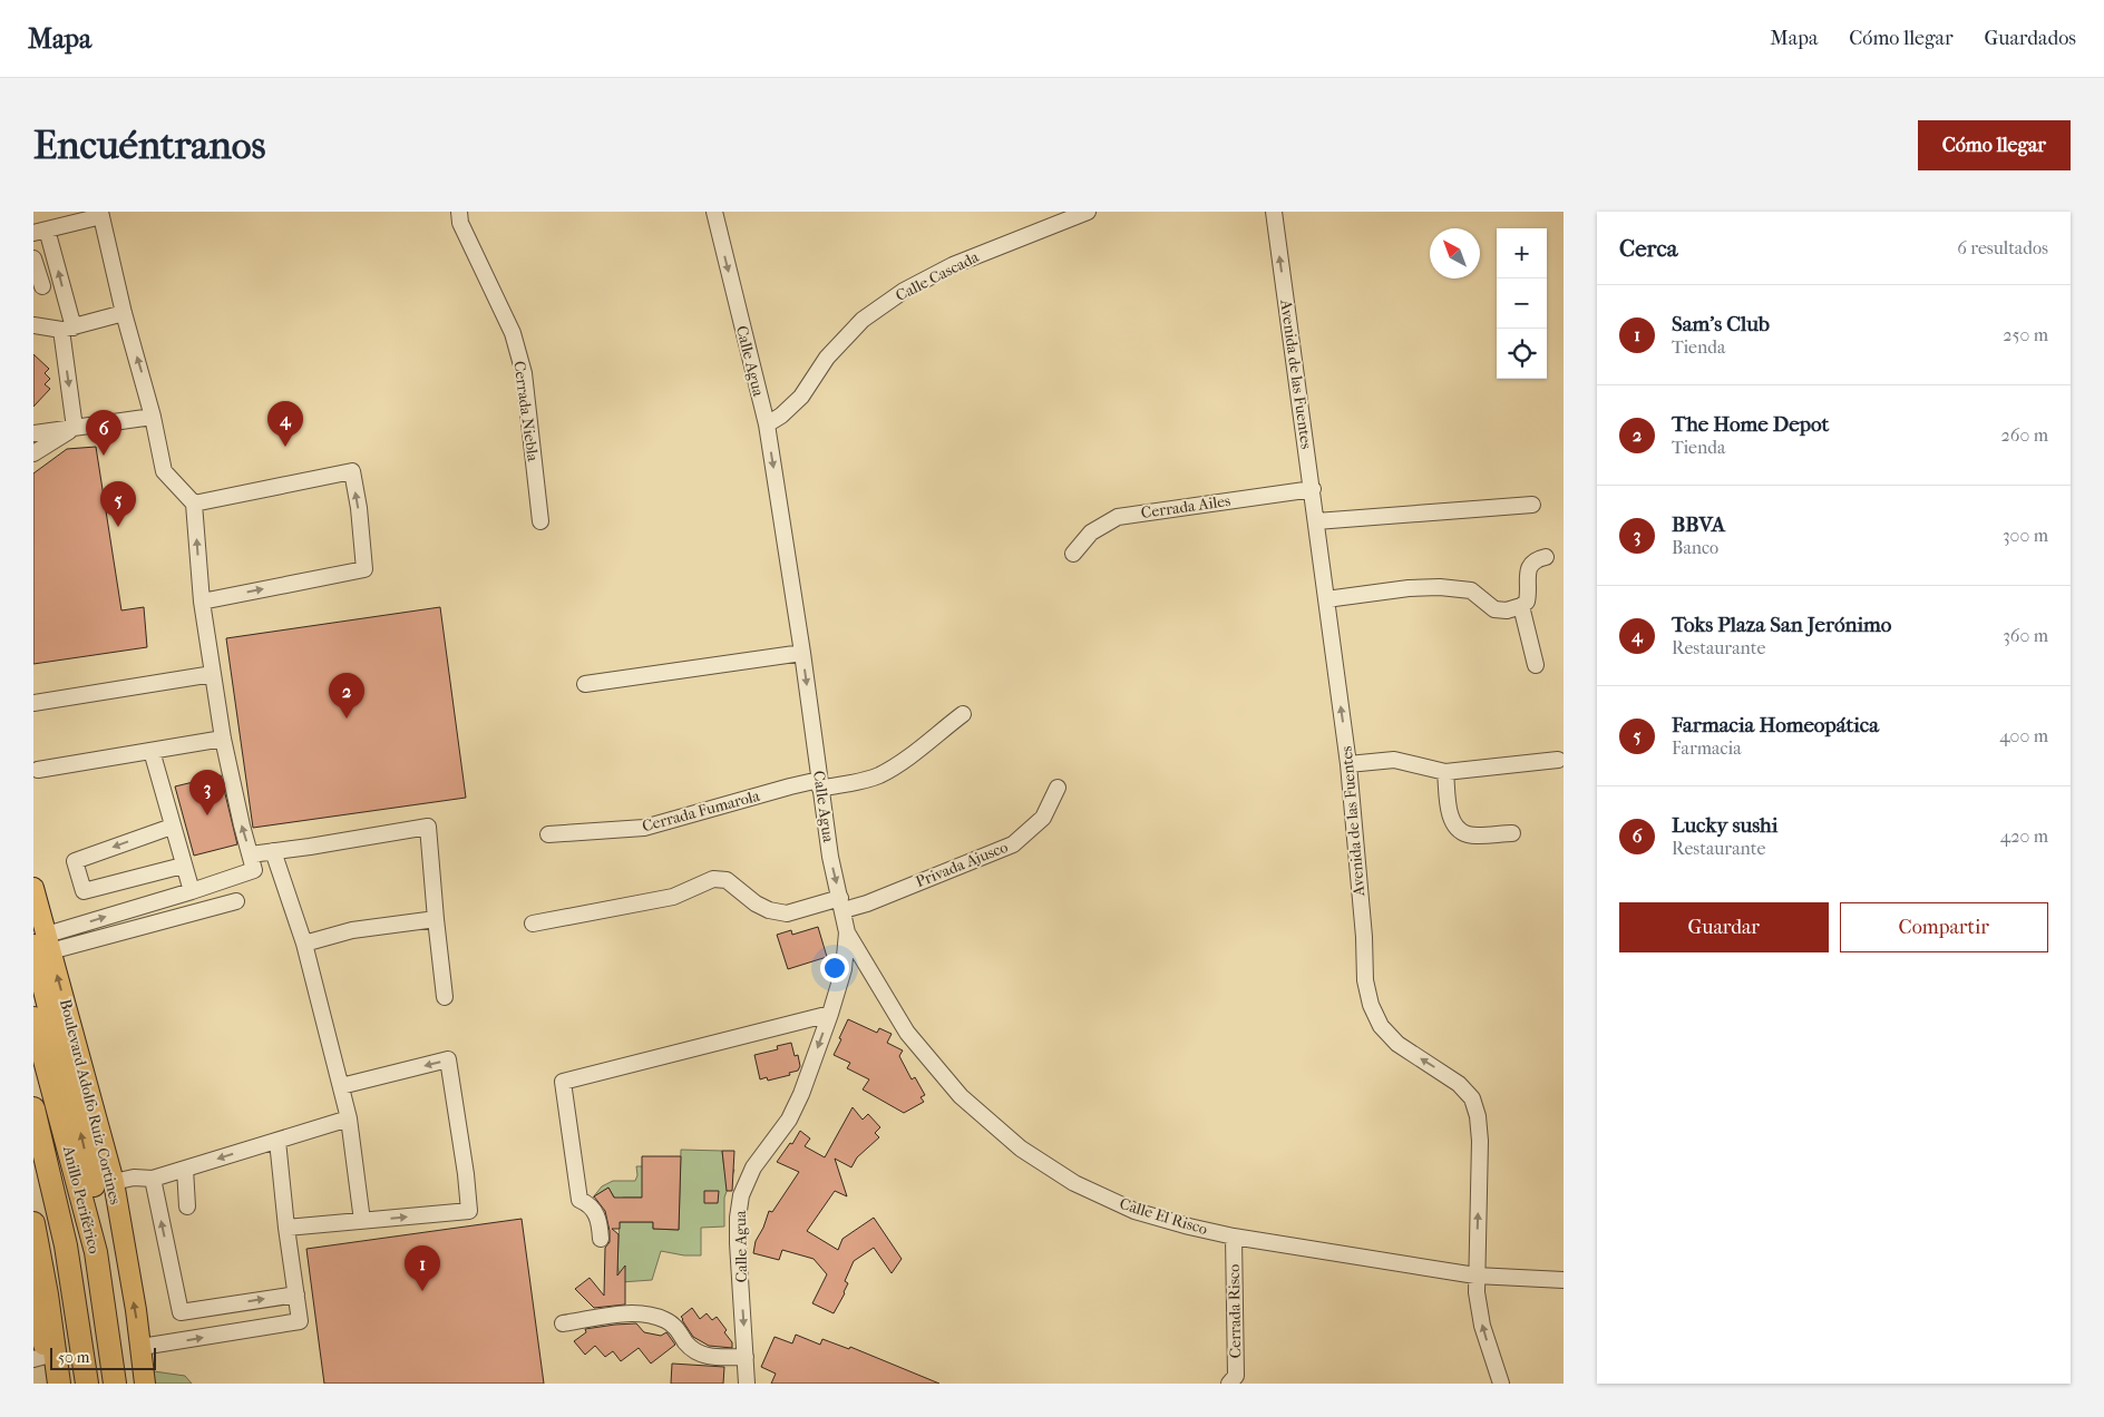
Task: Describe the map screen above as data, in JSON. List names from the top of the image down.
{
  "streets": {
    "highway": ["Anillo Periférico"],
    "main road": ["Boulevard Adolfo Ruiz Cortines"],
    "street": [
      "Calle Cascada",
      "Calle Agua",
      "Avenida de las Fuentes",
      "Cerrada Niebla",
      "Cerrada Ailes",
      "Cerrada Fumarola",
      "Privada Ajusco",
      "Calle El Risco",
      "Cerrada Risco"
    ]
  },
  "crossings": [
    ["Calle Cascada", "Calle Agua"],
    ["Calle Agua", "Cerrada Fumarola"],
    ["Calle Agua", "Privada Ajusco"],
    ["Calle Agua", "Calle El Risco"],
    ["Avenida de las Fuentes", "Cerrada Ailes"],
    ["Avenida de las Fuentes", "Calle El Risco"],
    ["Calle El Risco", "Cerrada Risco"]
  ],
  "one_way": ["Calle Agua", "Avenida de las Fuentes", "Boulevard Adolfo Ruiz Cortines"],
  "scale_bar": "50 m",
  "north": "top left",
  "page": {
    "header": "Mapa",
    "nav": ["Mapa", "Cómo llegar", "Guardados"],
    "buttons": [
      "Cómo llegar",
      ["Guardar", "Compartir"]
    ],
    "title": "Encuéntranos",
    "heading": ["Cerca", "6 resultados"],
    "map_buttons": ["+", "−"],
    "list": [
      {
        "mark": "1",
        "name": "Sam's Club",
        "note": "Tienda",
        "value": "250 m"
      },
      {
        "mark": "2",
        "name": "The Home Depot",
        "note": "Tienda",
        "value": "260 m"
      },
      {
        "mark": "3",
        "name": "BBVA",
        "note": "Banco",
        "value": "300 m"
      },
      {
        "mark": "4",
        "name": "Toks Plaza San Jerónimo",
        "note": "Restaurante",
        "value": "360 m"
      },
      {
        "mark": "5",
        "name": "Farmacia Homeopática",
        "note": "Farmacia",
        "value": "400 m"
      },
      {
        "mark": "6",
        "name": "Lucky sushi",
        "note": "Restaurante",
        "value": "420 m"
      }
    ],
    "pins": [
      "4",
      "6",
      "5",
      "2",
      "3",
      "1"
    ],
    "scale": "50 m"
  }
}
